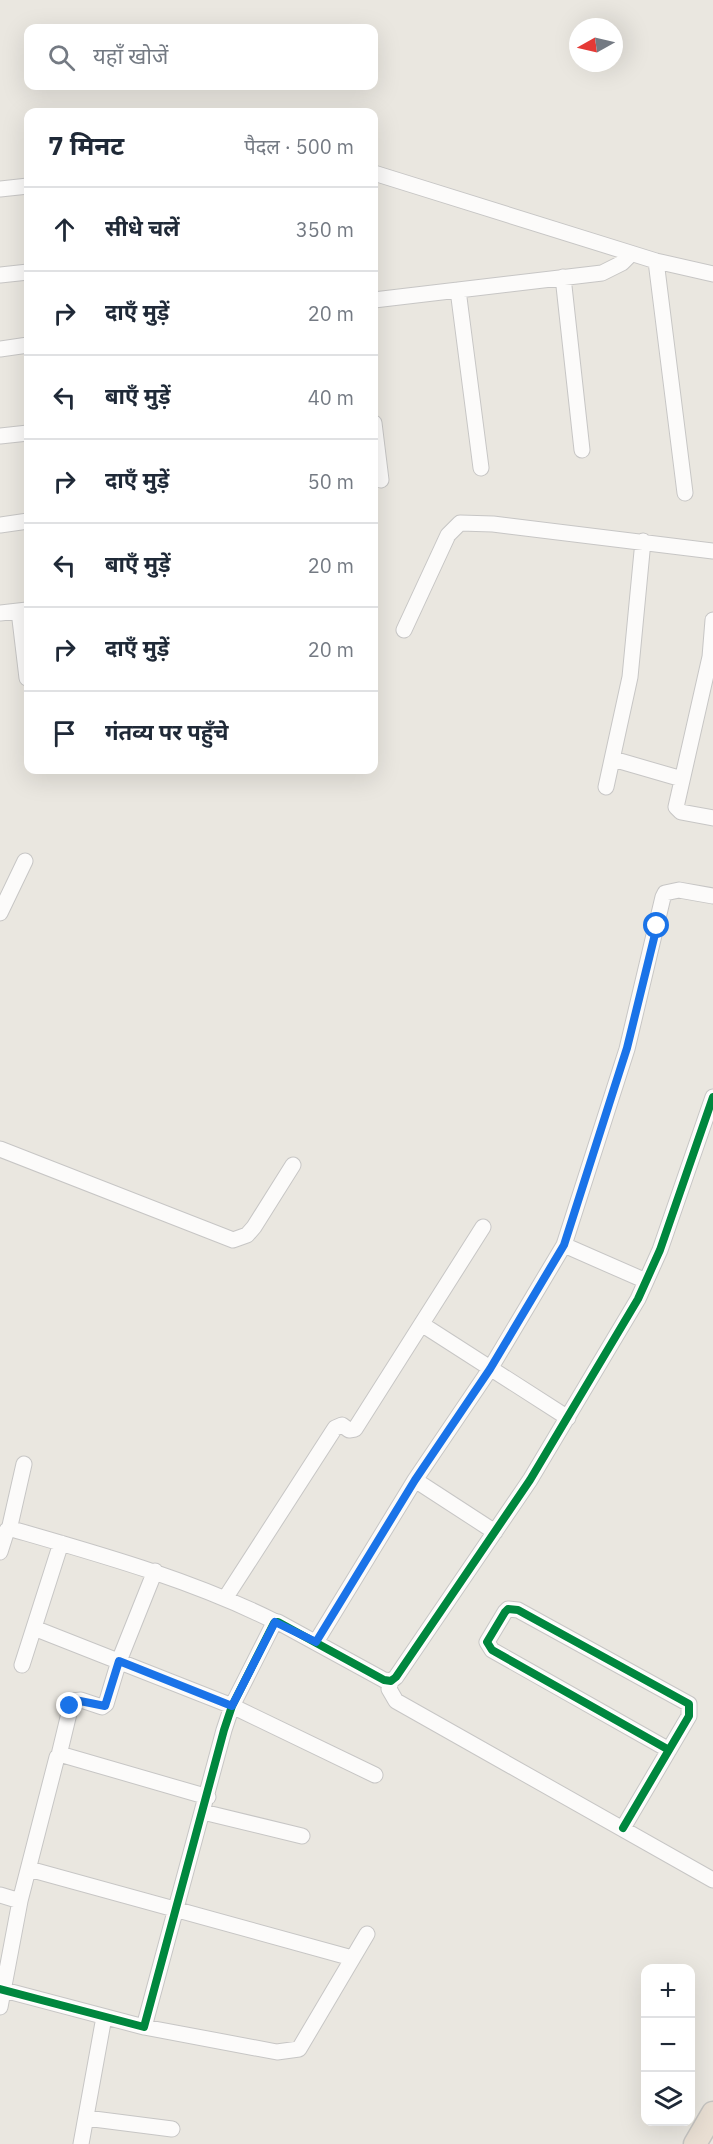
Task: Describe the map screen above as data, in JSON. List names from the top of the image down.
{
  "north": "left",
  "page": {
    "search": "यहाँ खोजें",
    "heading": ["7 मिनट", "पैदल · 500 m"],
    "list": [
      ["सीधे चलें", "350 m"],
      ["दाएँ मुड़ें", "20 m"],
      ["बाएँ मुड़ें", "40 m"],
      ["दाएँ मुड़ें", "50 m"],
      ["बाएँ मुड़ें", "20 m"],
      ["दाएँ मुड़ें", "20 m"],
      "गंतव्य पर पहुँचे"
    ],
    "map_buttons": ["+", "−"]
  }
}
